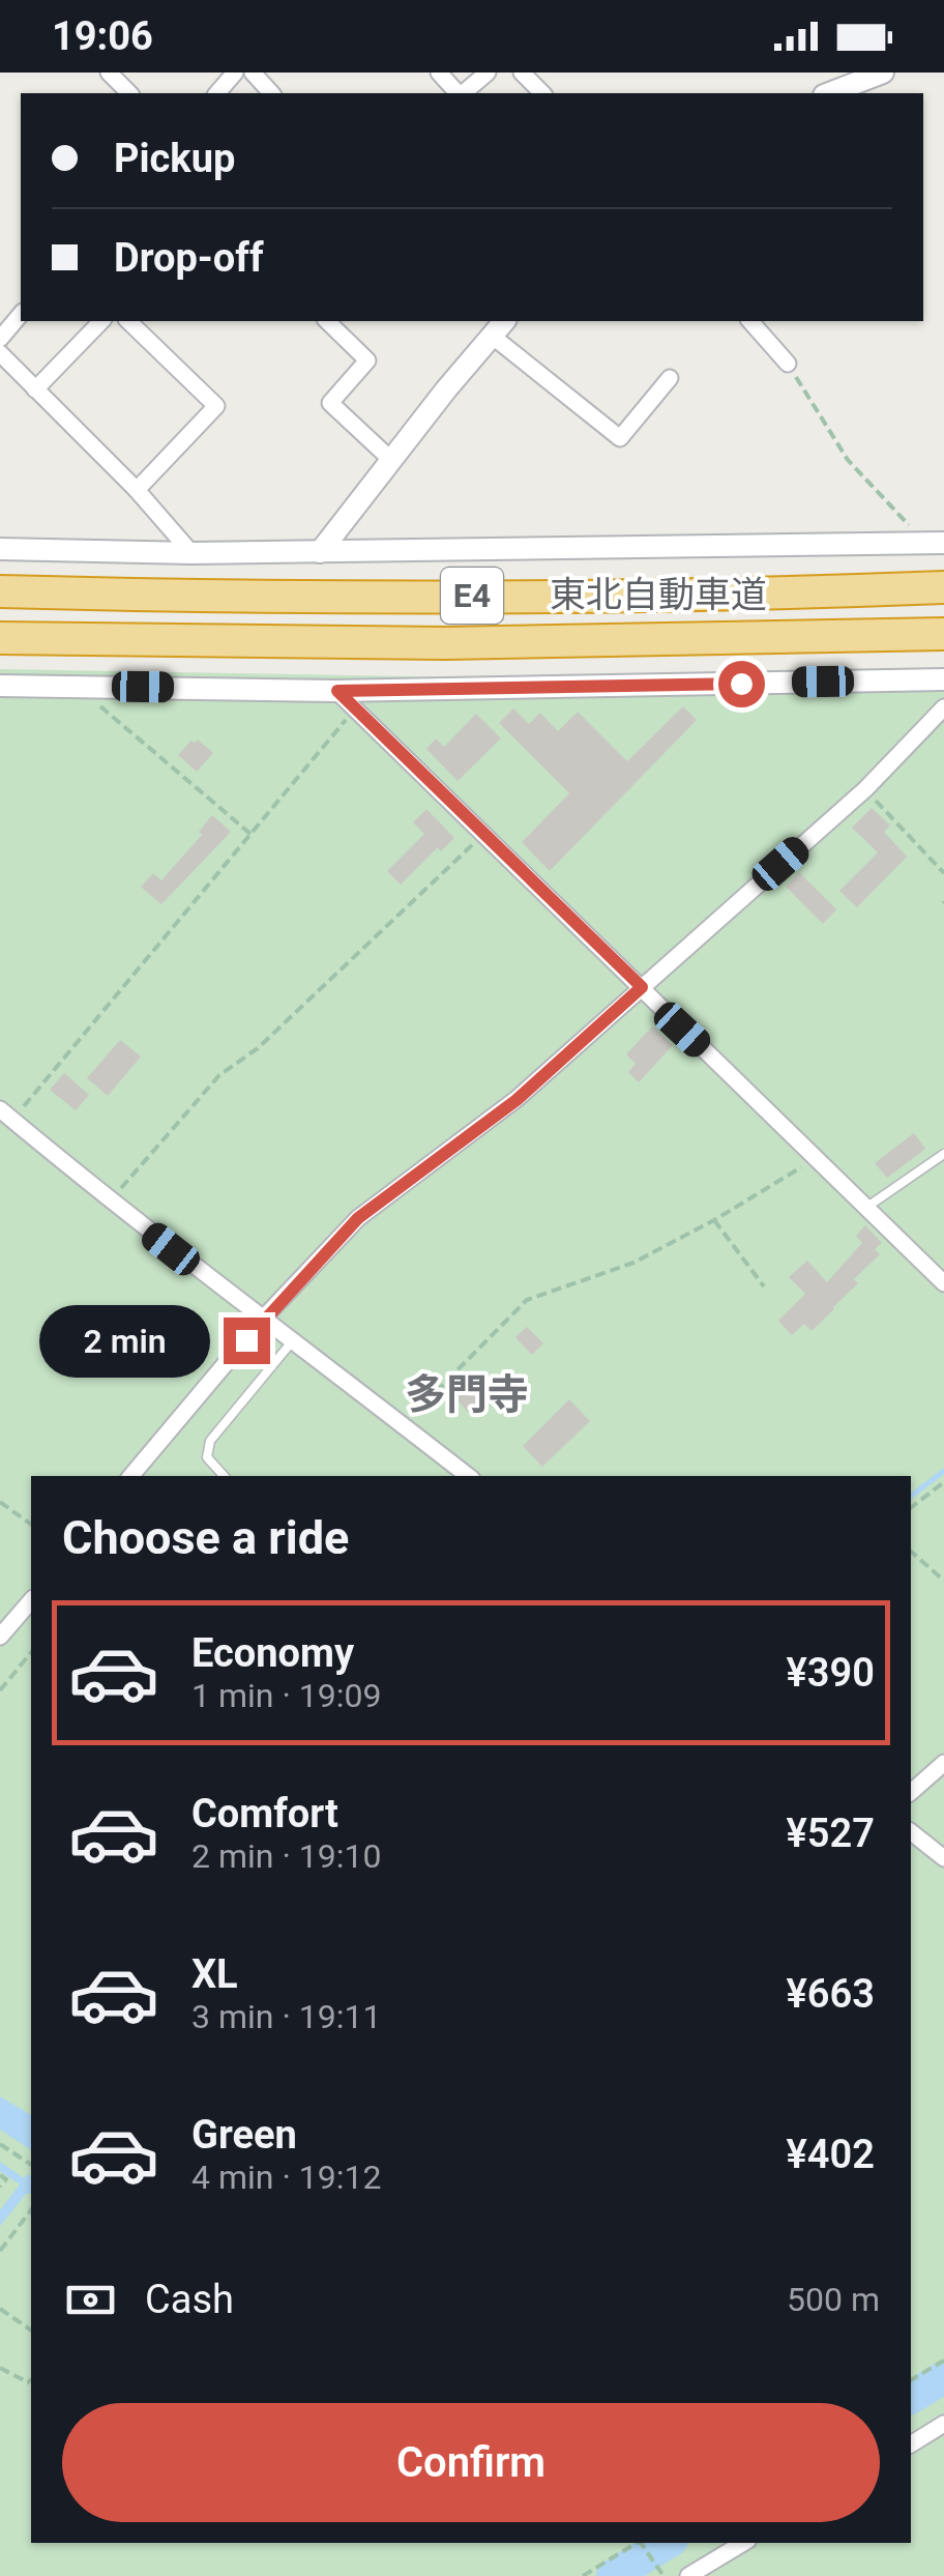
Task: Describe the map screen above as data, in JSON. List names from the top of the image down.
{
  "streets": {
    "highway": ["東北自動車道", "E4"]
  },
  "districts": ["多門寺"],
  "page": {
    "status": "19:06",
    "banner": ["Pickup", "Drop-off"],
    "bubble": "2 min",
    "heading": "Choose a ride",
    "list": [
      {
        "name": "Economy",
        "note": "1 min · 19:09",
        "value": "¥390"
      },
      {
        "name": "Comfort",
        "note": "2 min · 19:10",
        "value": "¥527"
      },
      {
        "name": "XL",
        "note": "3 min · 19:11",
        "value": "¥663"
      },
      {
        "name": "Green",
        "note": "4 min · 19:12",
        "value": "¥402"
      }
    ],
    "pay": ["Cash", "500 m"],
    "buttons": "Confirm"
  }
}
